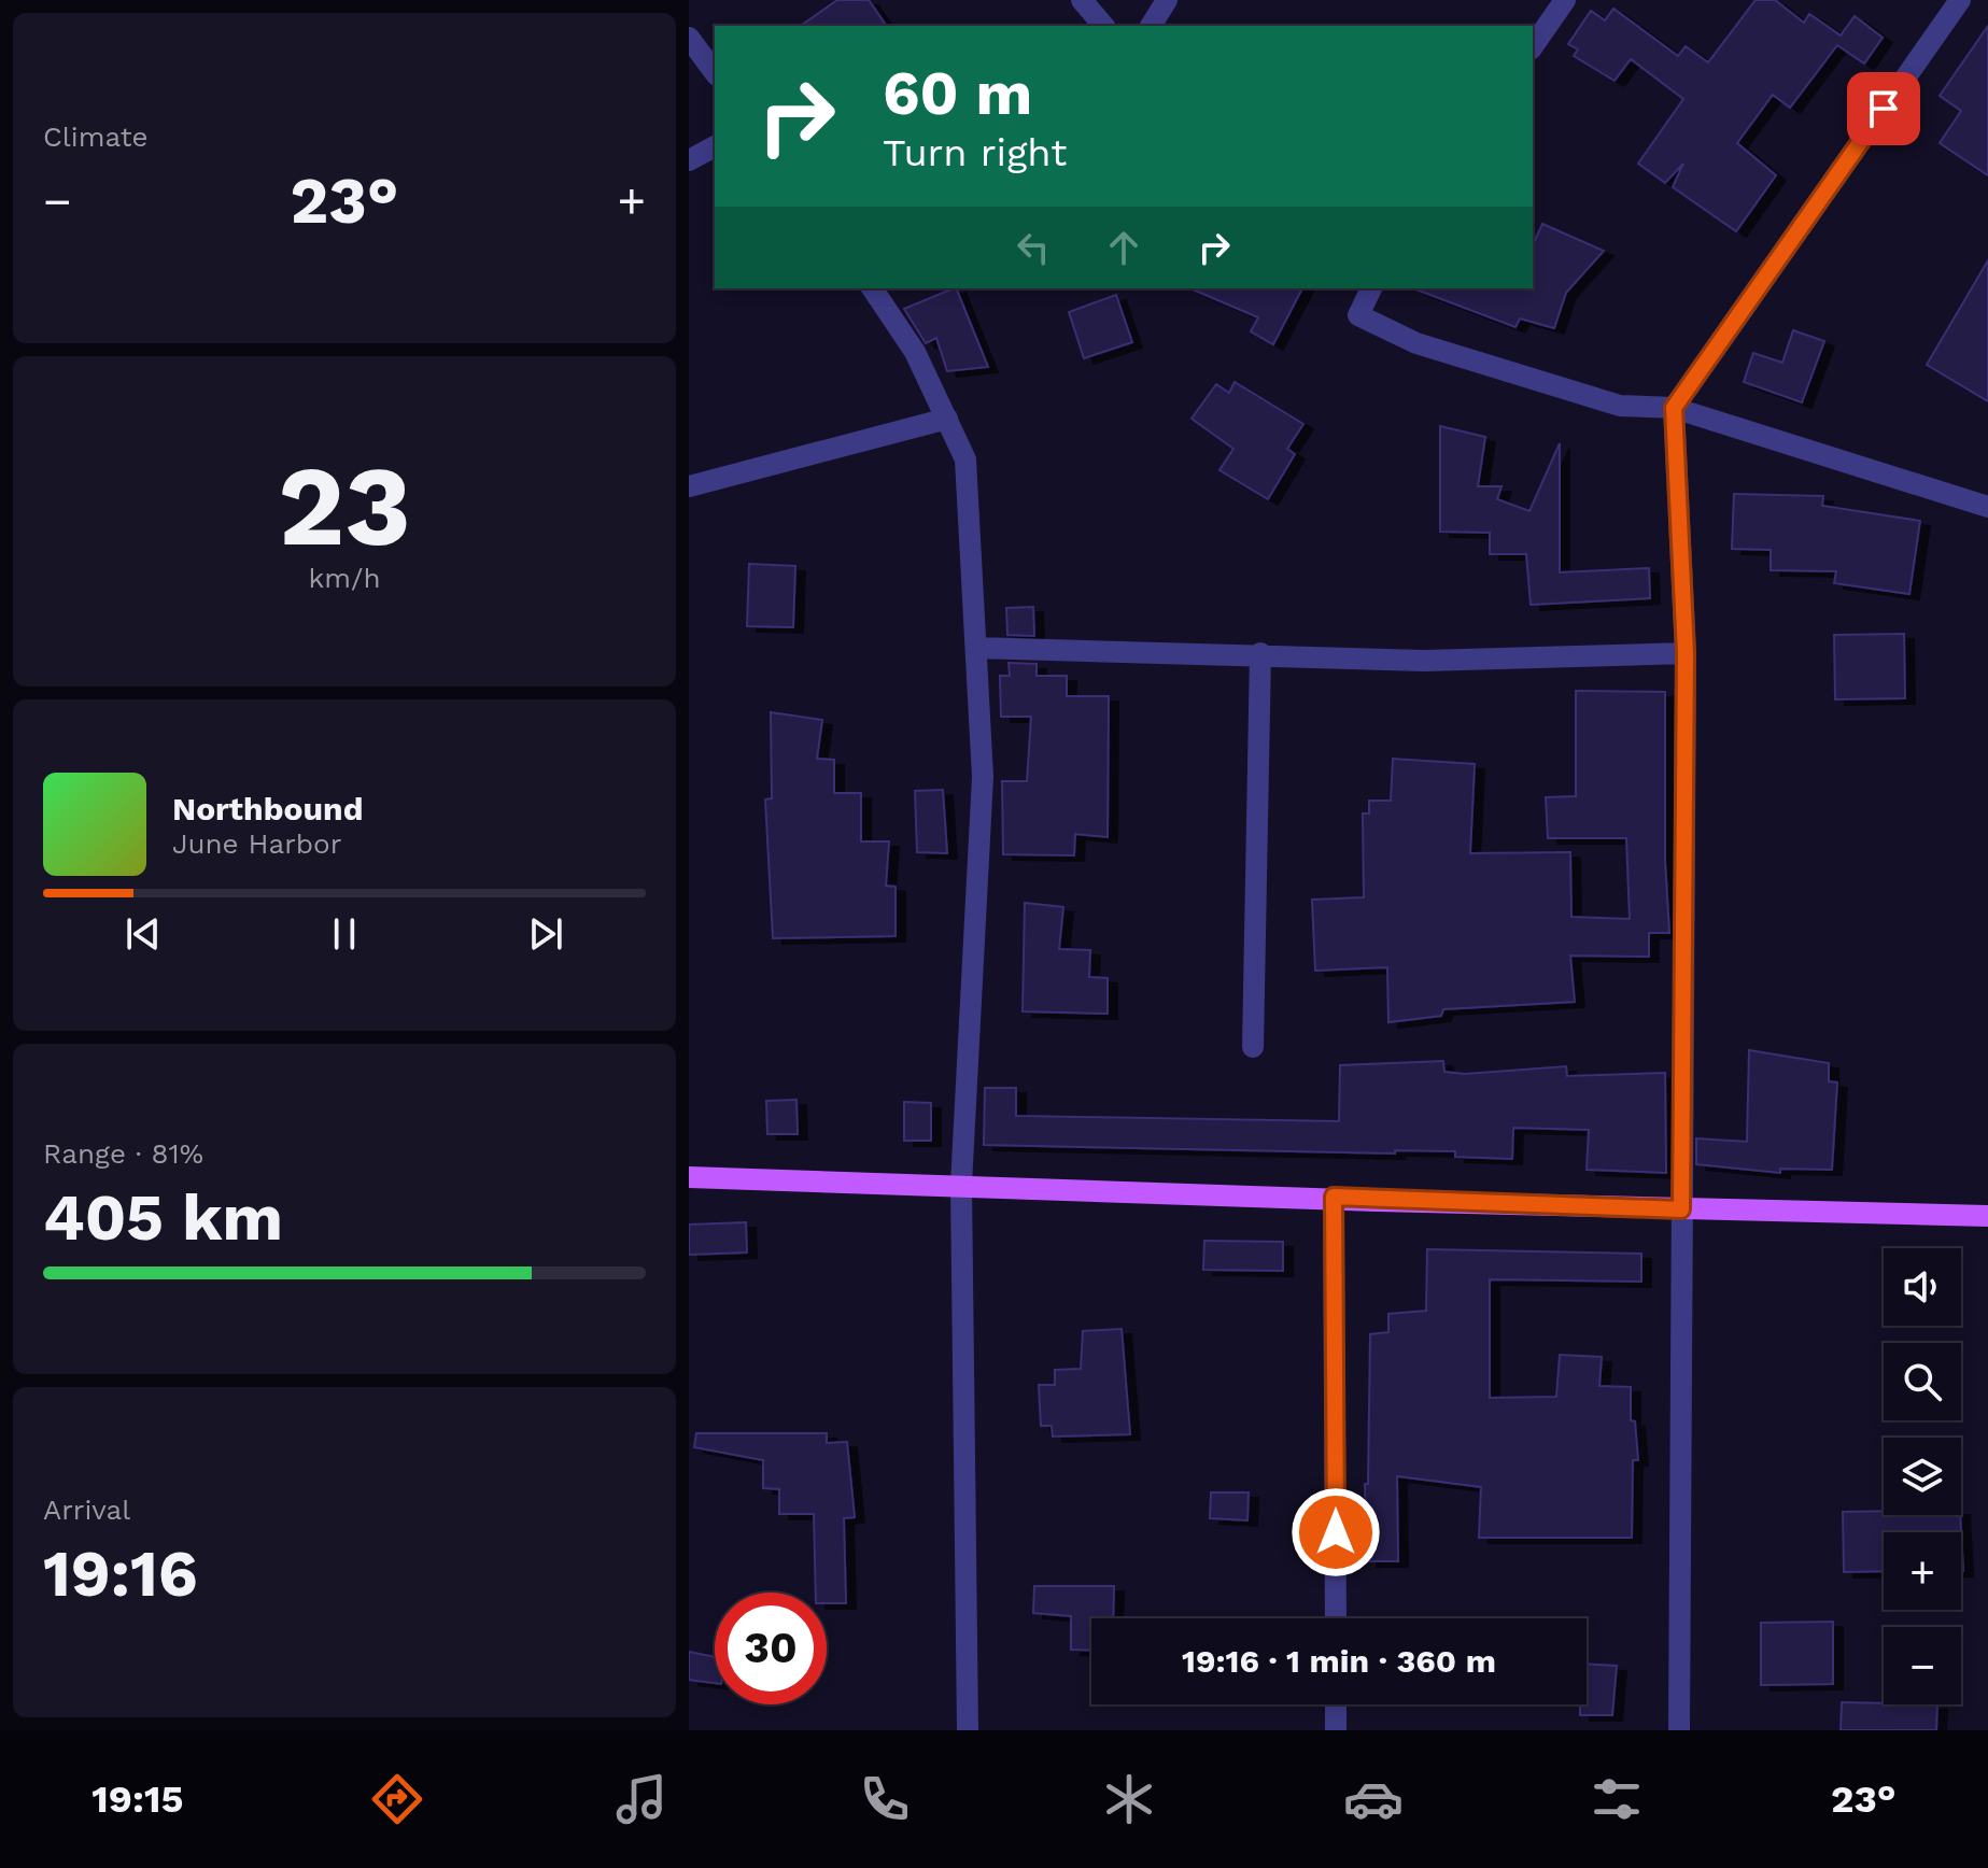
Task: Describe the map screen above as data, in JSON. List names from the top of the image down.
{
  "page": {
    "tile": [
      "Climate",
      ["23", "km/h"],
      ["Range · 81%", "405 km"],
      ["Arrival", "19:16"]
    ],
    "turn": ["60 m", "Turn right"],
    "heat": ["−", "23°", "+"],
    "song": ["Northbound", "June Harbor"],
    "map_buttons": ["+", "−"],
    "limit": "30",
    "trip": "19:16 · 1 min · 360 m",
    "tabs": ["19:15", "23°"]
  }
}
